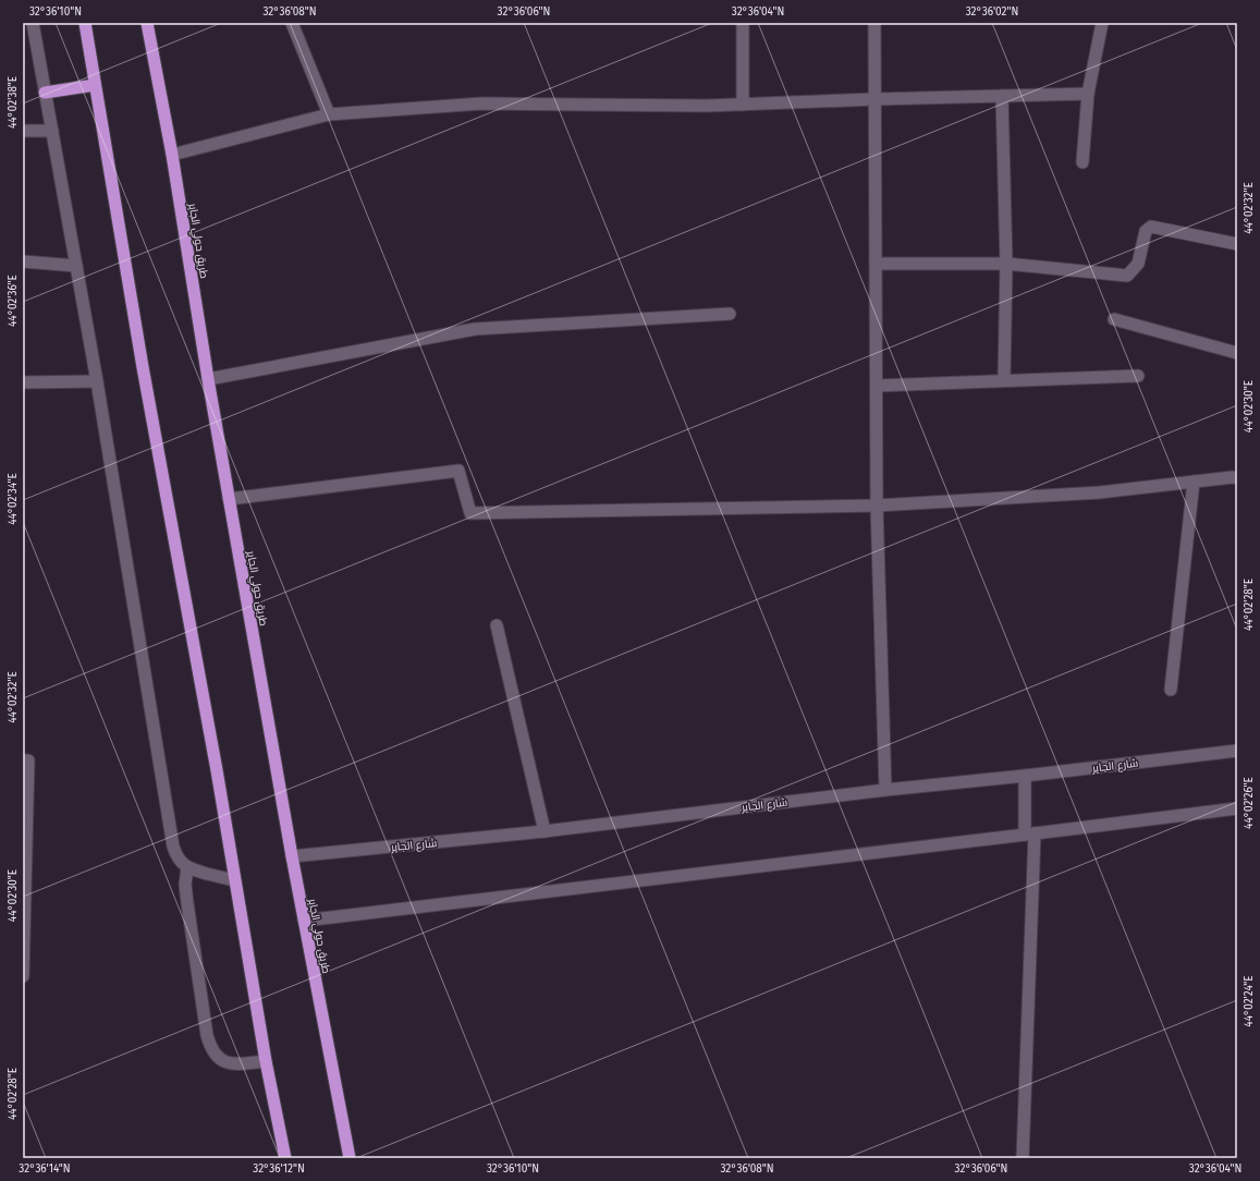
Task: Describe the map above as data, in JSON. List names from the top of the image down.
{
  "streets": {
    "highway": ["طريق حولي الجاير"],
    "street": ["شارع الجاير"]
  },
  "crossings": [
    ["طريق حولي الجاير", "شارع الجاير"]
  ],
  "coordinates": [
    "32°36'10\"N",
    "32°36'08\"N",
    "32°36'06\"N",
    "32°36'04\"N",
    "32°36'02\"N",
    "44°02'38\"E",
    "44°02'32\"E",
    "44°02'36\"E",
    "44°02'30\"E",
    "44°02'34\"E",
    "44°02'28\"E",
    "44°02'26\"E",
    "44°02'24\"E",
    "32°36'14\"N",
    "32°36'12\"N"
  ]
}
